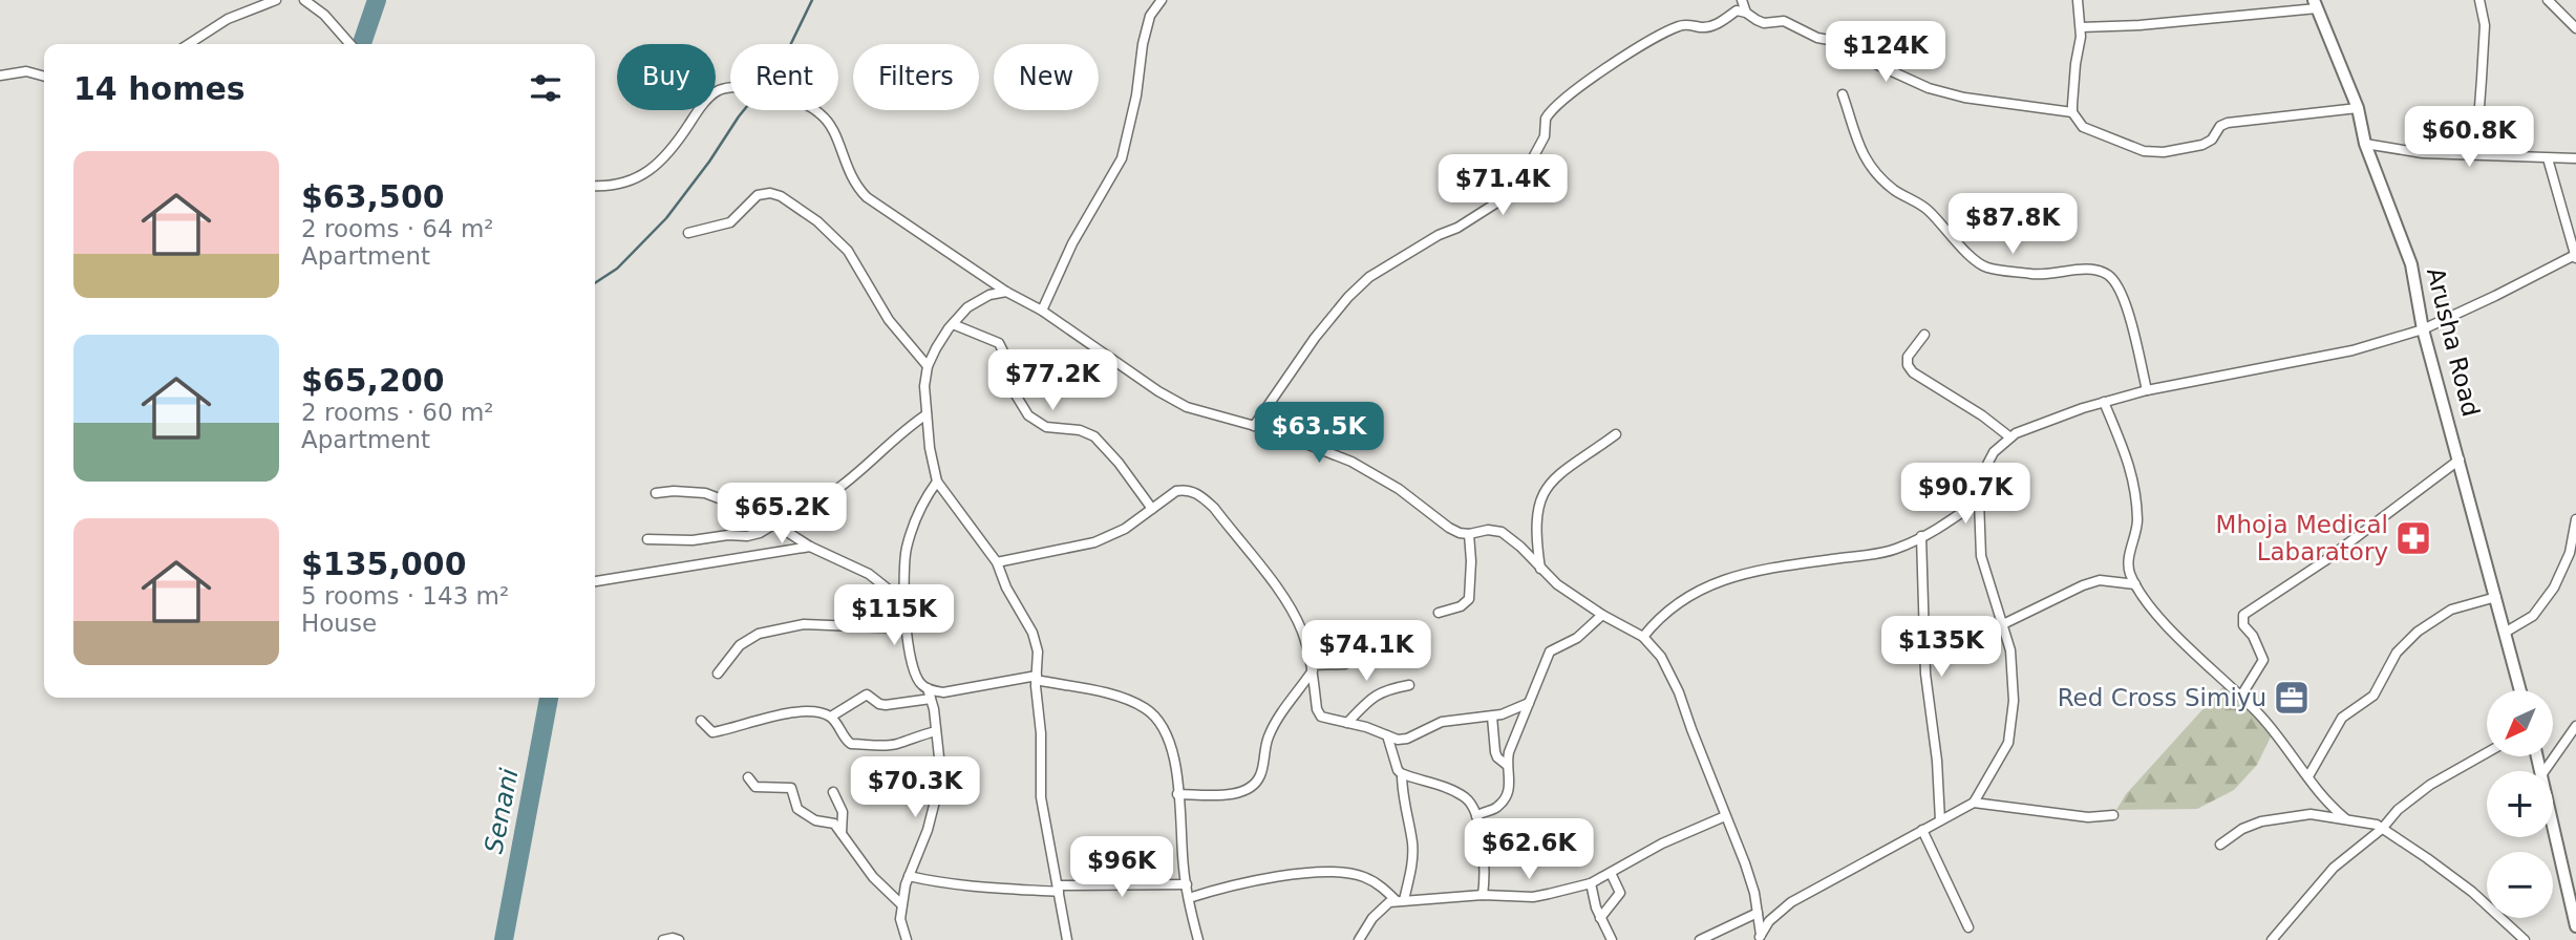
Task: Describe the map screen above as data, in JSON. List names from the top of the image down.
{
  "streets": {
    "main road": ["Arusha Road"]
  },
  "water": ["Senani"],
  "places": {
    "pharmacy": ["Mhoja Medical Labaratory"],
    "office": ["Red Cross Simiyu"]
  },
  "north": "bottom left",
  "page": {
    "price": [
      "$124K",
      "$60.8K",
      "$71.4K",
      "$87.8K",
      "$77.2K",
      "$63.5K",
      "$90.7K",
      "$65.2K",
      "$115K",
      "$135K",
      "$74.1K",
      "$70.3K",
      "$62.6K",
      "$96K"
    ],
    "chip": [
      "Buy",
      "Rent",
      "Filters",
      "New"
    ],
    "heading": "14 homes",
    "list": [
      {
        "name": "$63,500",
        "note": "2 rooms · 64 m² · Apartment"
      },
      {
        "name": "$65,200",
        "note": "2 rooms · 60 m² · Apartment"
      },
      {
        "name": "$135,000",
        "note": "5 rooms · 143 m² · House"
      }
    ],
    "map_buttons": ["+", "−"]
  }
}
